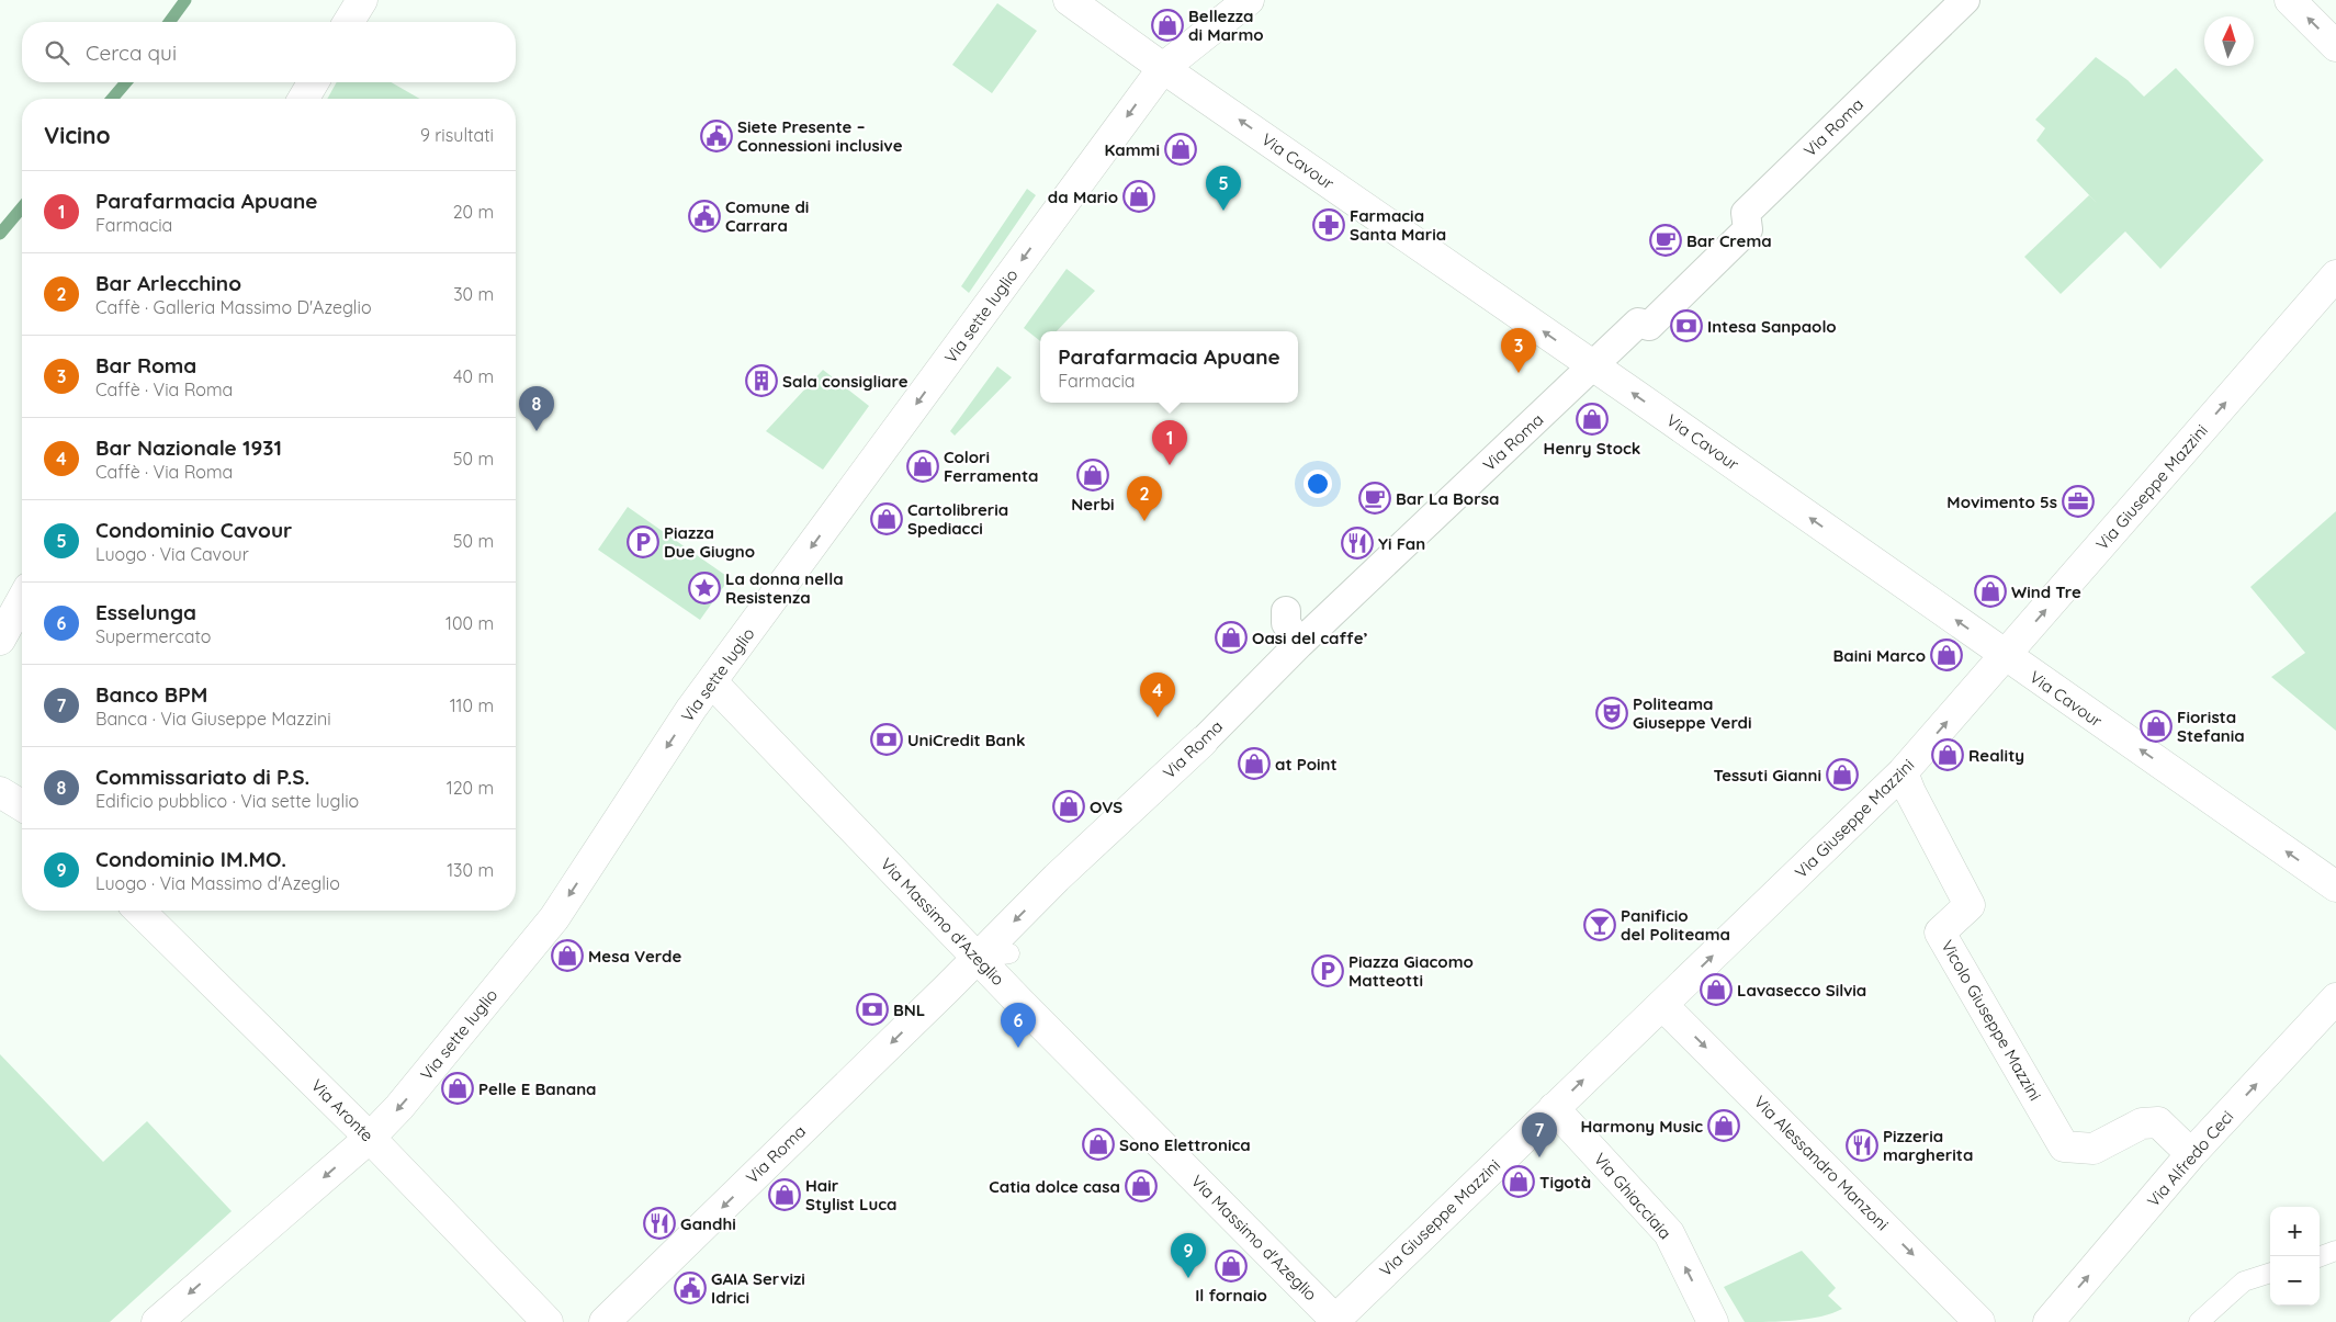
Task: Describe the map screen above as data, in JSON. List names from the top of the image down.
{
  "streets": {
    "street": [
      "Via Roma",
      "Via Cavour",
      "Via sette luglio",
      "Via Giuseppe Mazzini",
      "Via Massimo d'Azeglio",
      "Vicolo Giuseppe Mazzini",
      "Via Aronte",
      "Via Alfredo Ceci",
      "Via Alessandro Manzoni",
      "Via Ghiacciaia"
    ]
  },
  "crossings": [
    ["Via Roma", "Via Cavour"],
    ["Via Roma", "Via Massimo d'Azeglio"],
    ["Via Cavour", "Via sette luglio"],
    ["Via Cavour", "Via Giuseppe Mazzini"],
    ["Via sette luglio", "Via Massimo d'Azeglio"],
    ["Via sette luglio", "Via Aronte"],
    ["Via Giuseppe Mazzini", "Via Massimo d'Azeglio"],
    ["Via Giuseppe Mazzini", "Vicolo Giuseppe Mazzini"],
    ["Via Giuseppe Mazzini", "Via Alessandro Manzoni"],
    ["Via Giuseppe Mazzini", "Via Ghiacciaia"],
    ["Vicolo Giuseppe Mazzini", "Via Alfredo Ceci"]
  ],
  "one_way": [
    "Via Roma",
    "Via Cavour",
    "Via sette luglio",
    "Via Giuseppe Mazzini",
    "Via Alfredo Ceci",
    "Via Alessandro Manzoni",
    "Via Ghiacciaia"
  ],
  "places": {
    "shop": [
      "Bellezza di Marmo",
      "Kammi",
      "da Mario",
      "Henry Stock",
      "Colori Ferramenta",
      "Nerbi",
      "Cartolibreria Spediacci",
      "Wind Tre",
      "Oasi del caffe’",
      "Baini Marco",
      "Fiorista Stefania",
      "Reality",
      "at Point",
      "Tessuti Gianni",
      "OVS",
      "Mesa Verde",
      "Lavasecco Silvia",
      "Pelle E Banana",
      "Harmony Music",
      "Sono Elettronica",
      "Tigotà",
      "Catia dolce casa",
      "Hair Stylist Luca",
      "Il fornaio"
    ],
    "public building": ["Siete Presente – Connessioni inclusive", "Comune di Carrara", "GAIA Servizi Idrici"],
    "pharmacy": ["Farmacia Santa Maria"],
    "cafe": ["Bar Crema", "Bar La Borsa"],
    "bank": ["Intesa Sanpaolo", "UniCredit Bank", "BNL"],
    "building": ["Sala consigliare"],
    "office": ["Movimento 5s"],
    "parking": ["Piazza Due Giugno", "Piazza Giacomo Matteotti"],
    "restaurant": ["Yi Fan", "Pizzeria margherita", "Gandhi"],
    "place": ["La donna nella Resistenza"],
    "theatre": ["Politeama Giuseppe Verdi"],
    "bar": ["Panificio del Politeama"]
  },
  "north": "top",
  "page": {
    "search": "Cerca qui",
    "heading": ["Vicino", "9 risultati"],
    "pins": [
      "5",
      "3",
      "8",
      "1",
      "2",
      "4",
      "6",
      "7",
      "9"
    ],
    "list": [
      {
        "mark": "1",
        "name": "Parafarmacia Apuane",
        "note": "Farmacia",
        "value": "20 m"
      },
      {
        "mark": "2",
        "name": "Bar Arlecchino",
        "note": "Caffè · Galleria Massimo D'Azeglio",
        "value": "30 m"
      },
      {
        "mark": "3",
        "name": "Bar Roma",
        "note": "Caffè · Via Roma",
        "value": "40 m"
      },
      {
        "mark": "4",
        "name": "Bar Nazionale 1931",
        "note": "Caffè · Via Roma",
        "value": "50 m"
      },
      {
        "mark": "5",
        "name": "Condominio Cavour",
        "note": "Luogo · Via Cavour",
        "value": "50 m"
      },
      {
        "mark": "6",
        "name": "Esselunga",
        "note": "Supermercato",
        "value": "100 m"
      },
      {
        "mark": "7",
        "name": "Banco BPM",
        "note": "Banca · Via Giuseppe Mazzini",
        "value": "110 m"
      },
      {
        "mark": "8",
        "name": "Commissariato di P.S.",
        "note": "Edificio pubblico · Via sette luglio",
        "value": "120 m"
      },
      {
        "mark": "9",
        "name": "Condominio IM.MO.",
        "note": "Luogo · Via Massimo d'Azeglio",
        "value": "130 m"
      }
    ],
    "popup": ["Parafarmacia Apuane", "Farmacia"],
    "map_buttons": ["+", "−"]
  }
}
